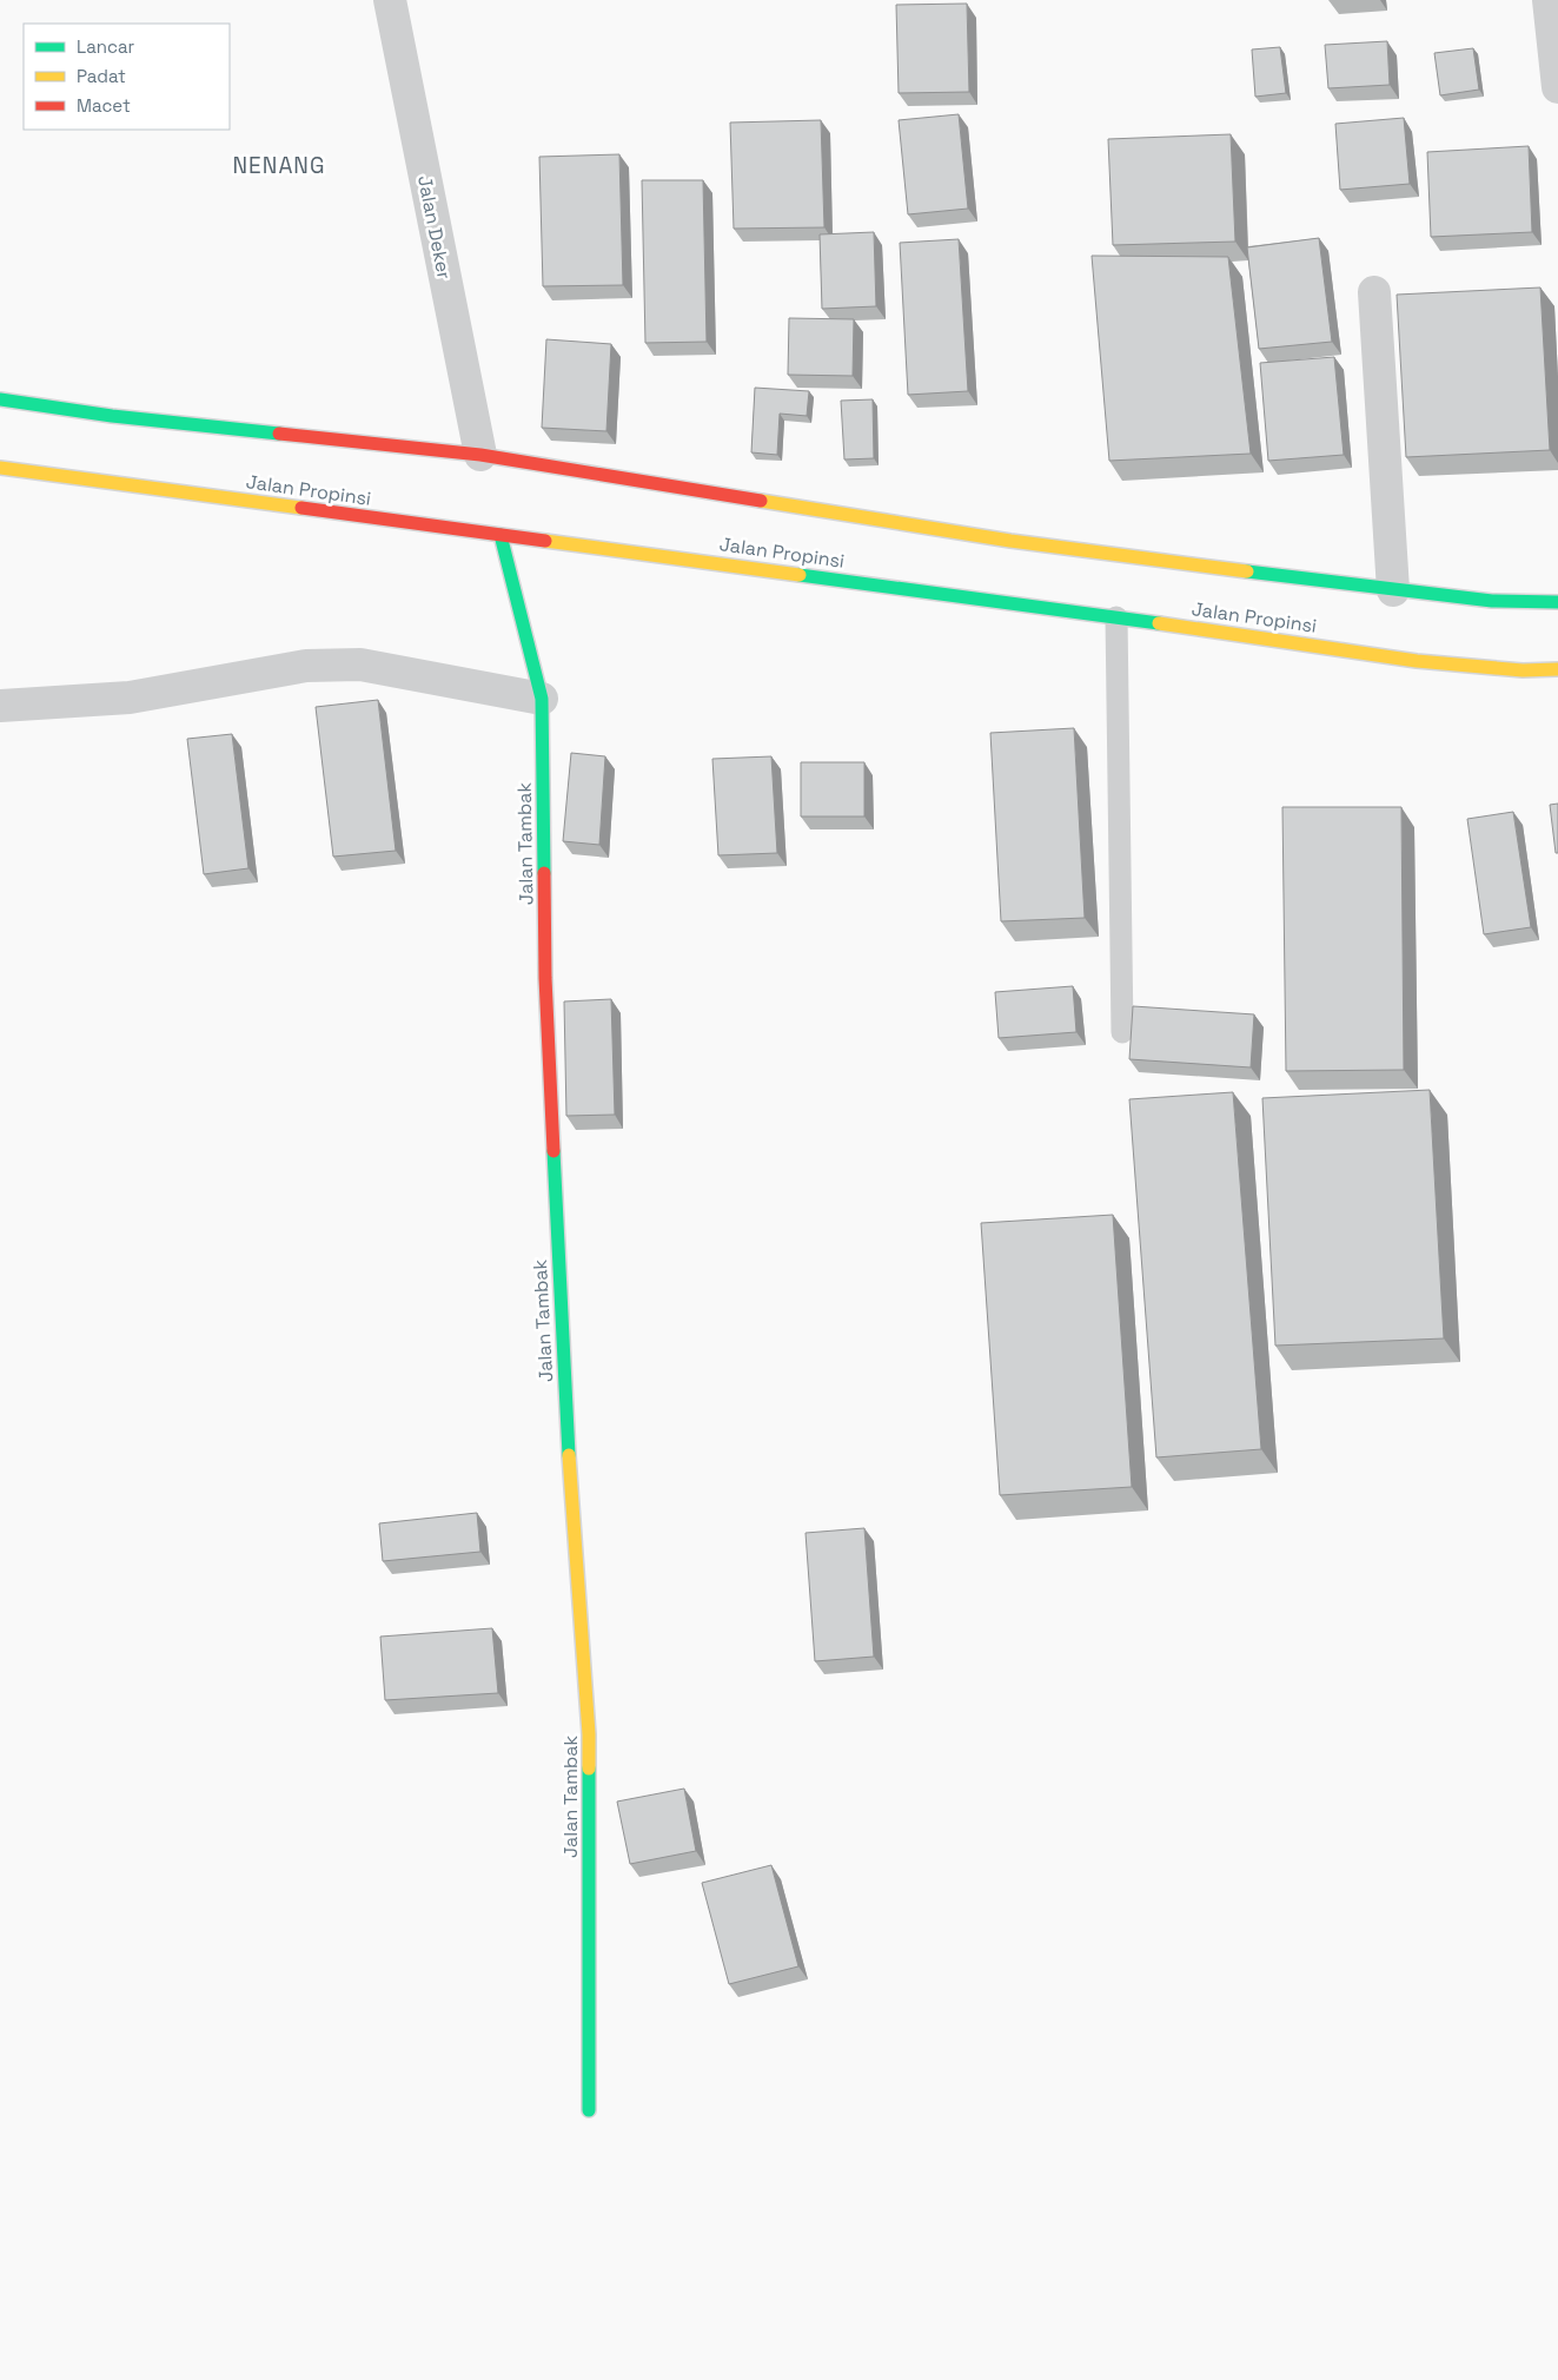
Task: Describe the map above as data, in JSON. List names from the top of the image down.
{
  "streets": {
    "main road": ["Jalan Propinsi", "Jalan Tambak"],
    "street": ["Jalan Deker"]
  },
  "crossings": [
    ["Jalan Propinsi", "Jalan Tambak"]
  ],
  "districts": ["NENANG"],
  "legend": ["Lancar", "Padat", "Macet"]
}
